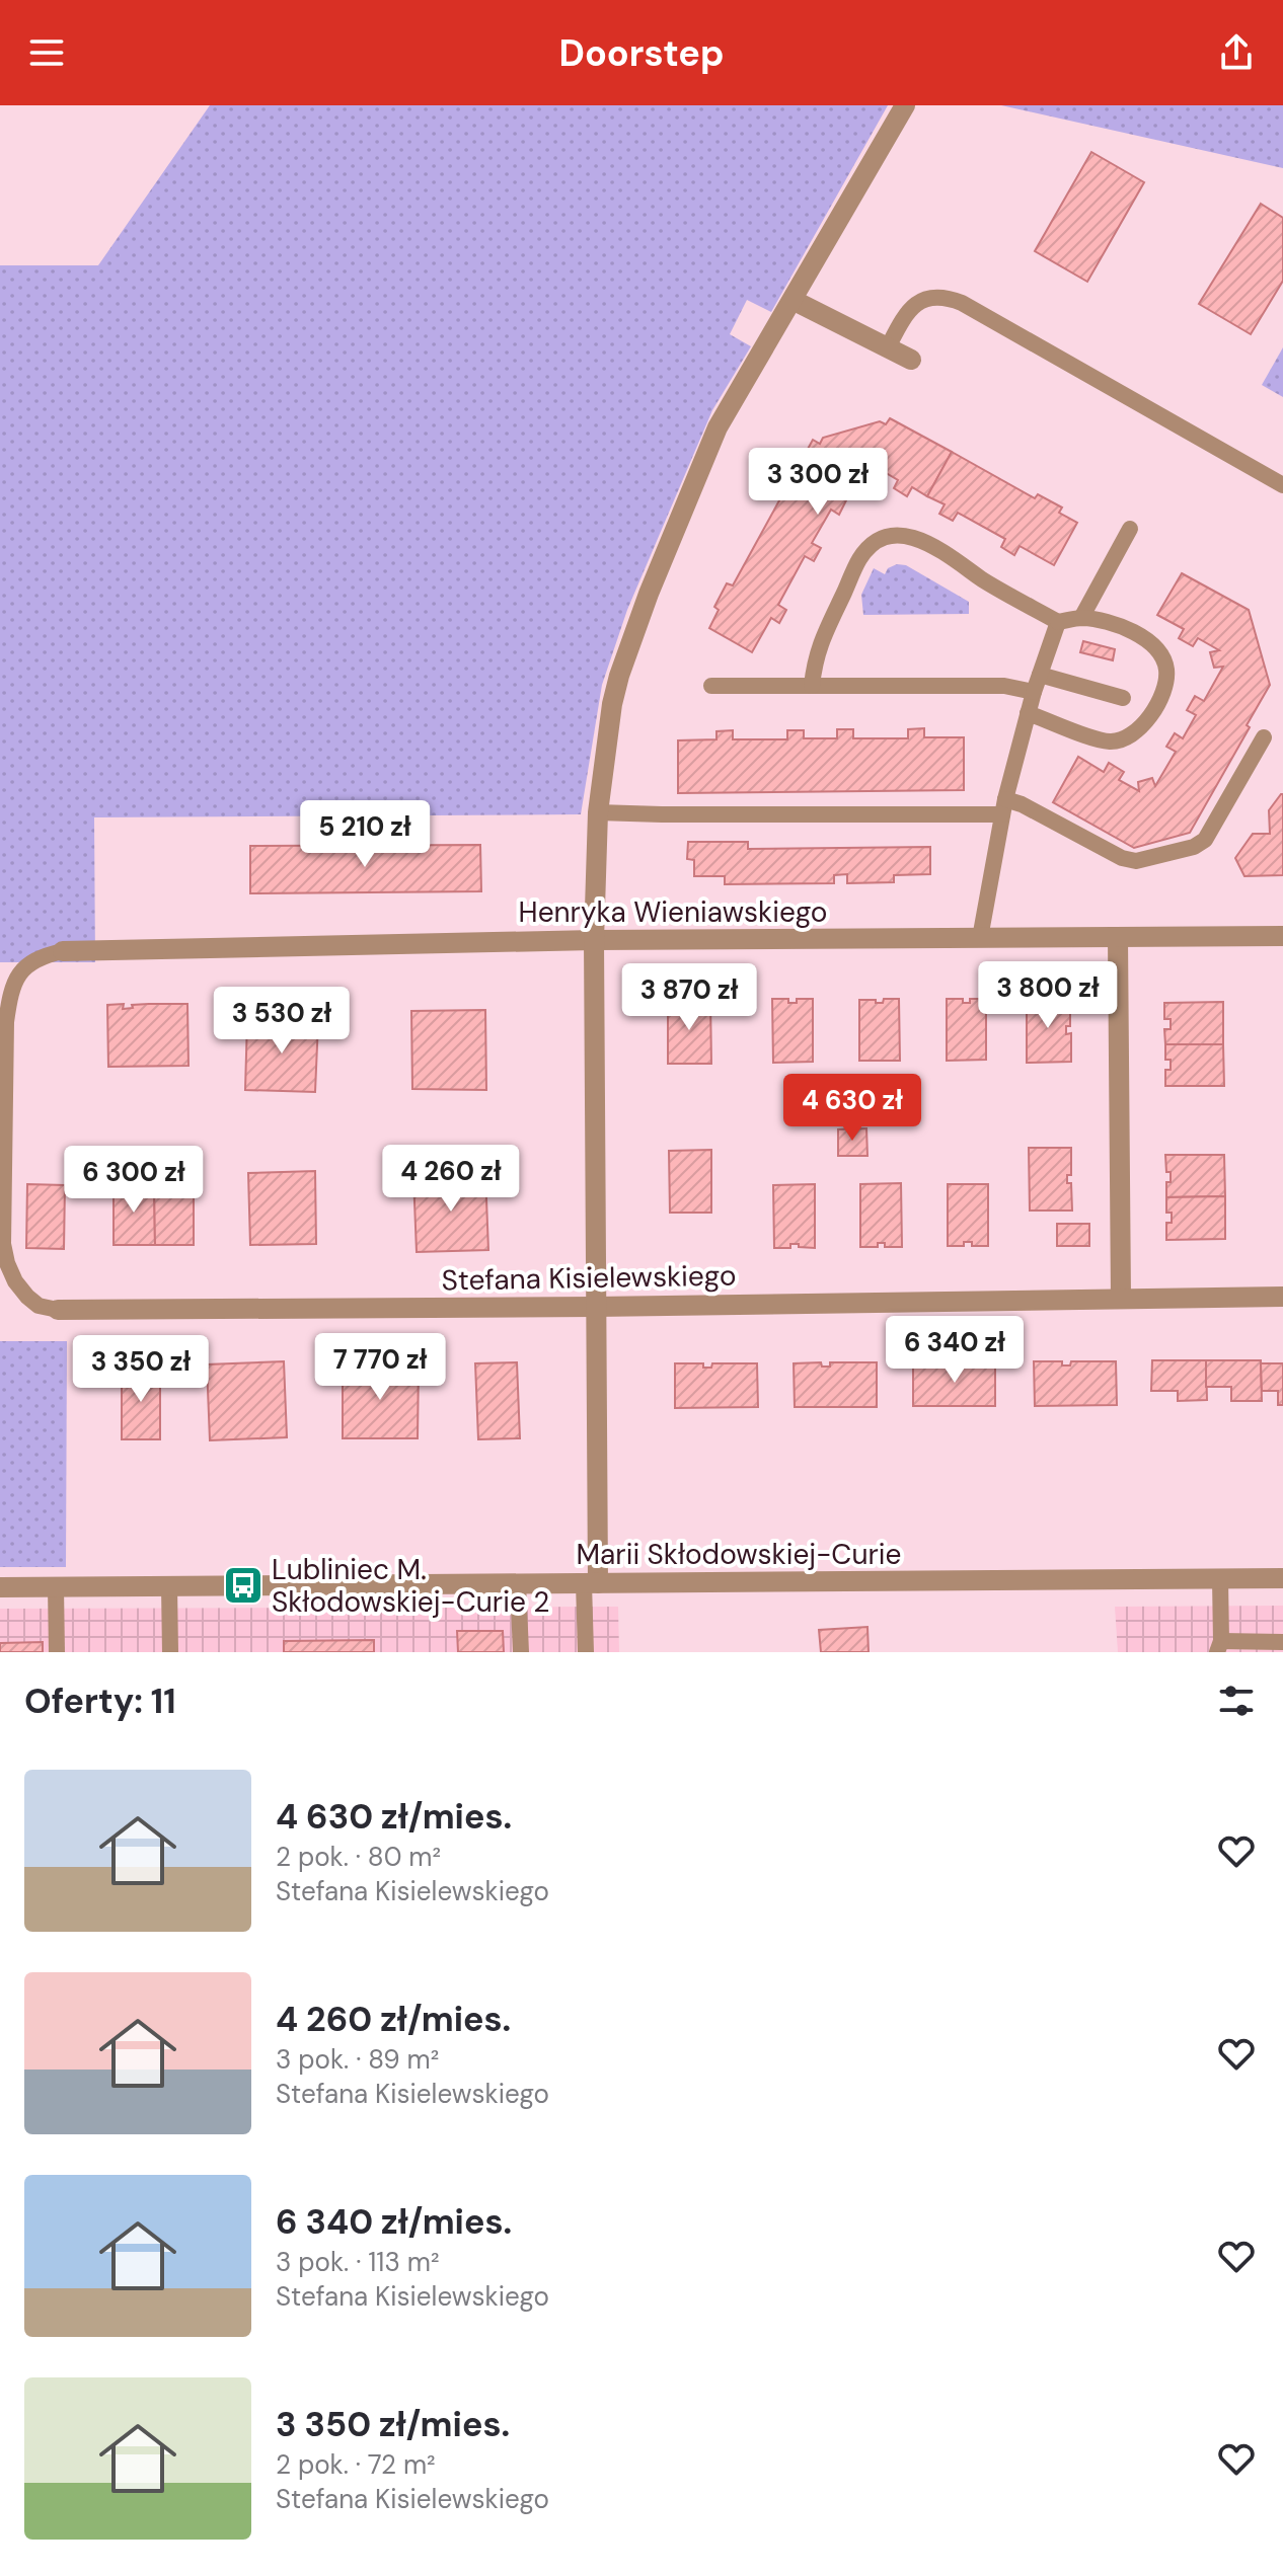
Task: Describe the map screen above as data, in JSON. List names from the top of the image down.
{
  "streets": {
    "street": ["Henryka Wieniawskiego", "Stefana Kisielewskiego", "Marii Skłodowskiej-Curie"]
  },
  "places": {
    "bus stop": ["Lubliniec M. Skłodowskiej-Curie 2"]
  },
  "page": {
    "header": "Doorstep",
    "price": [
      "3 300 zł",
      "5 210 zł",
      "3 800 zł",
      "3 870 zł",
      "3 530 zł",
      "4 630 zł",
      "4 260 zł",
      "6 300 zł",
      "6 340 zł",
      "7 770 zł",
      "3 350 zł"
    ],
    "heading": "Oferty: 11",
    "list": [
      {
        "name": "4 630 zł/mies.",
        "note": "2 pok. · 80 m² · Stefana Kisielewskiego"
      },
      {
        "name": "4 260 zł/mies.",
        "note": "3 pok. · 89 m² · Stefana Kisielewskiego"
      },
      {
        "name": "6 340 zł/mies.",
        "note": "3 pok. · 113 m² · Stefana Kisielewskiego"
      },
      {
        "name": "3 350 zł/mies.",
        "note": "2 pok. · 72 m² · Stefana Kisielewskiego"
      }
    ]
  }
}
